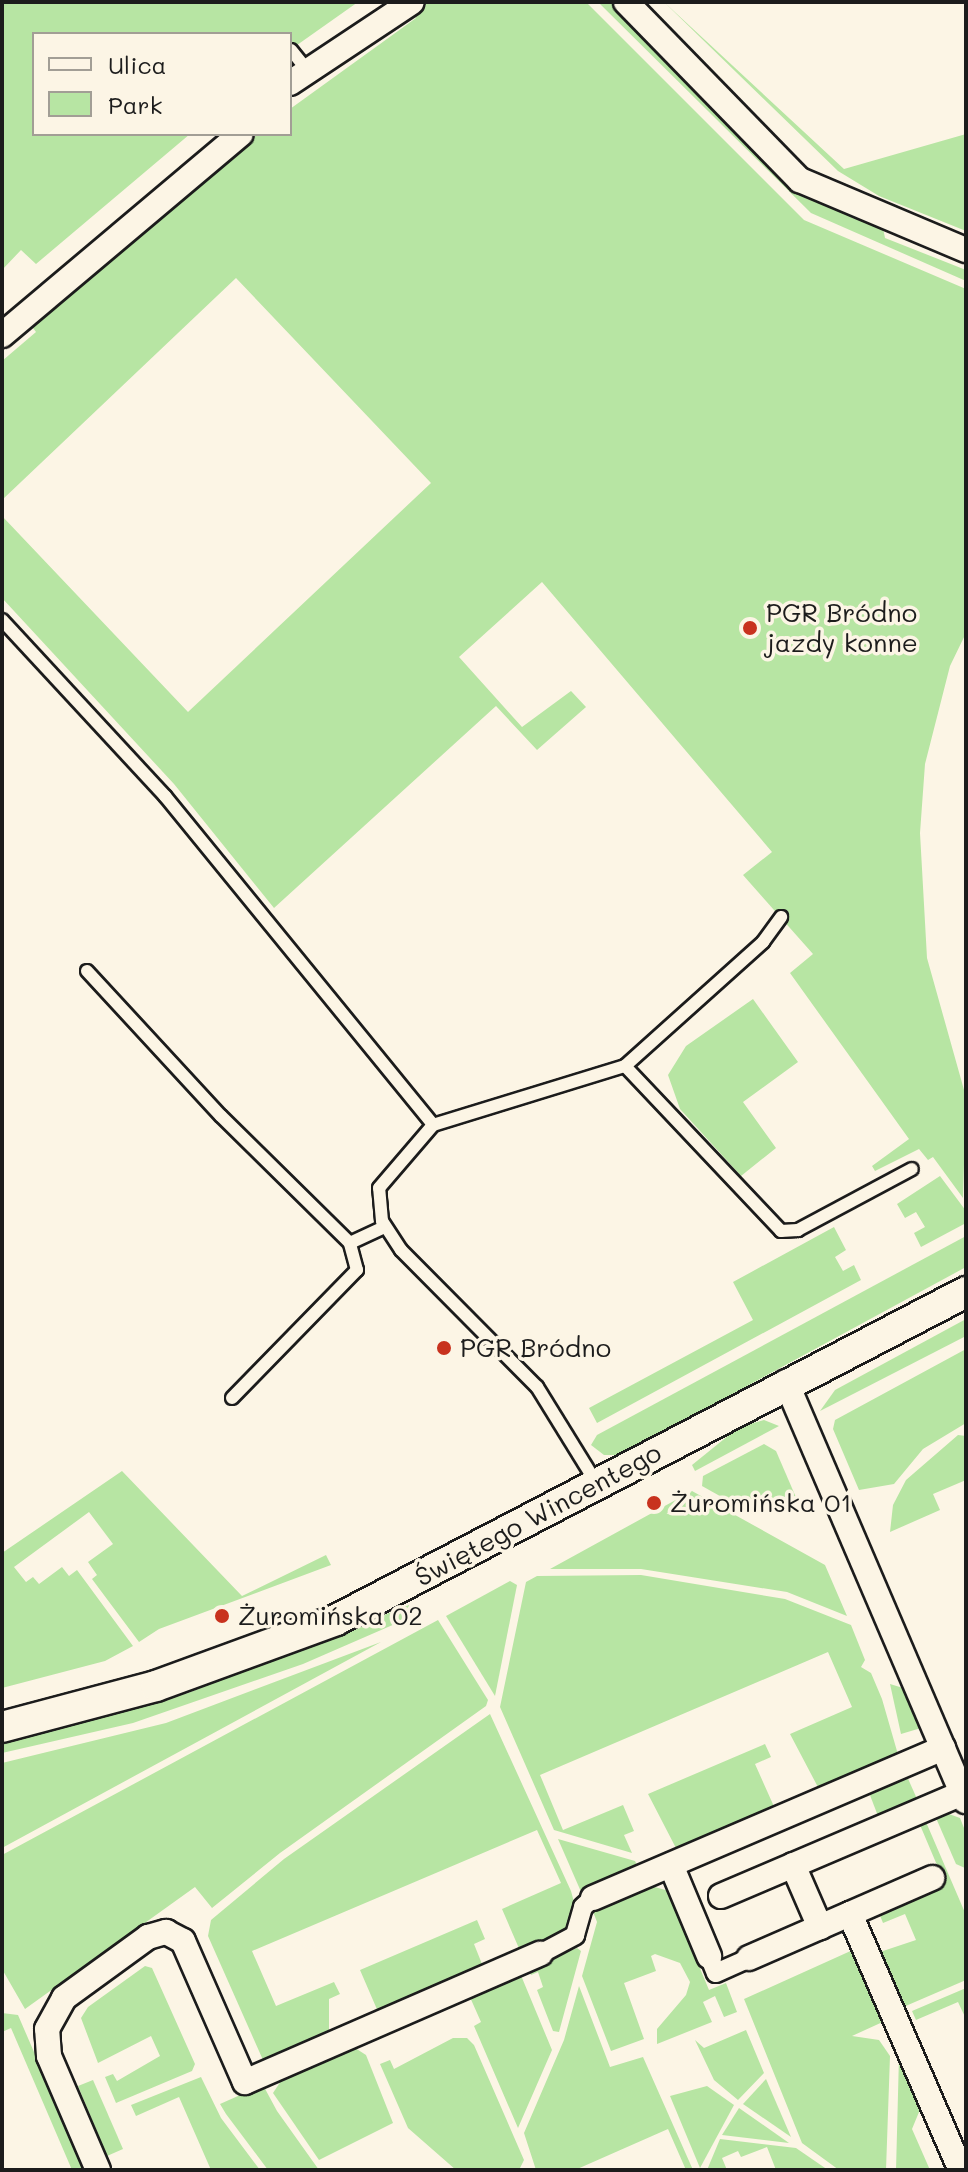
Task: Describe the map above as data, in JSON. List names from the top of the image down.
{
  "streets": {
    "street": ["Świętego Wincentego"]
  },
  "places": [
    "PGR Bródno jazdy konne",
    "PGR Bródno",
    "Żuromińska 01",
    "Żuromińska 02"
  ],
  "legend": ["Ulica", "Park"]
}
